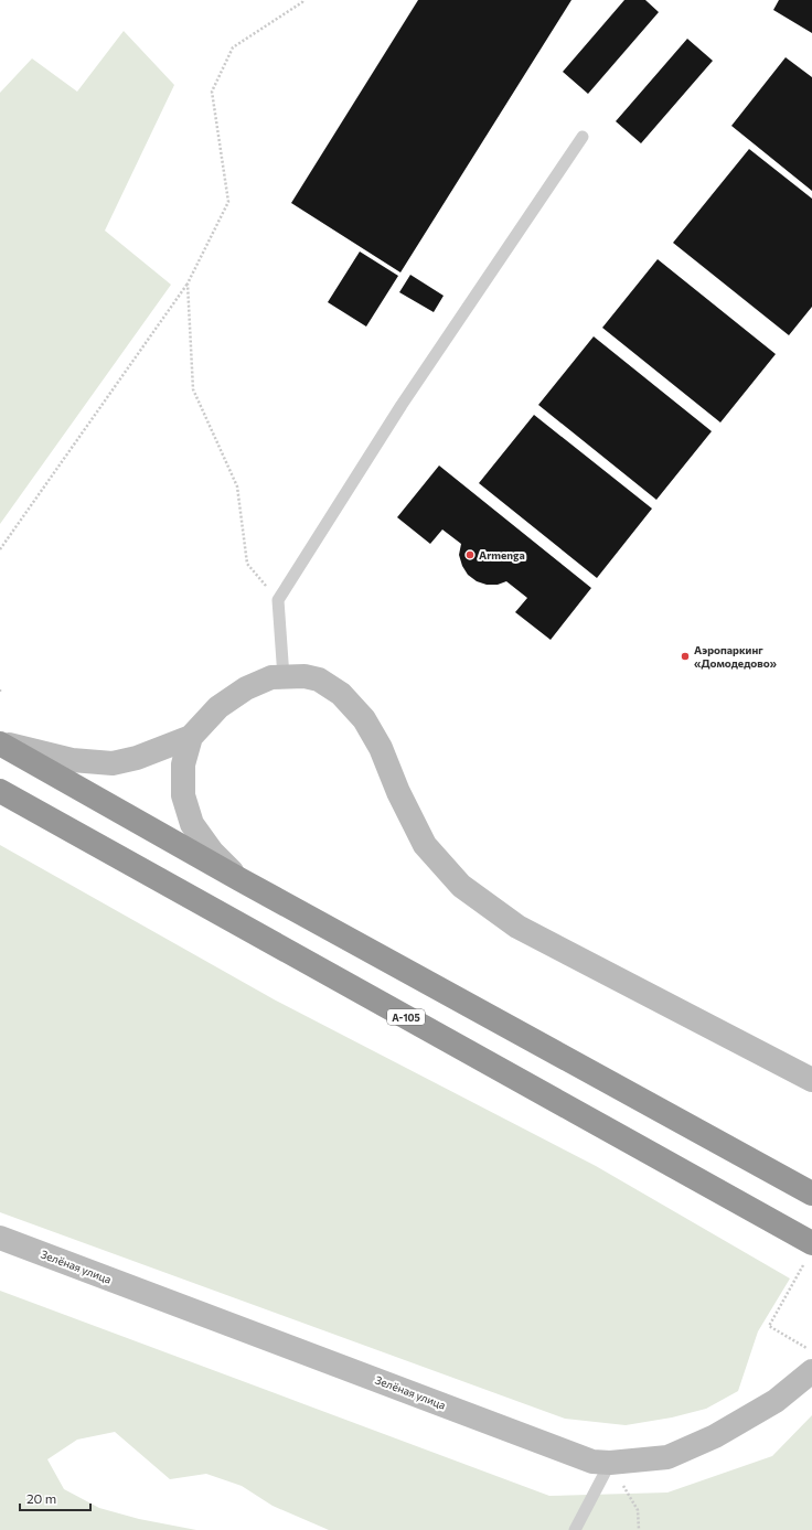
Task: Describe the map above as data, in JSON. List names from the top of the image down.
{
  "streets": {
    "highway": ["А-105"],
    "street": ["Зелёная улица"]
  },
  "places": ["Armenga", "Аэропаркинг «Домодедово»"],
  "scale_bar": "20 m"
}
